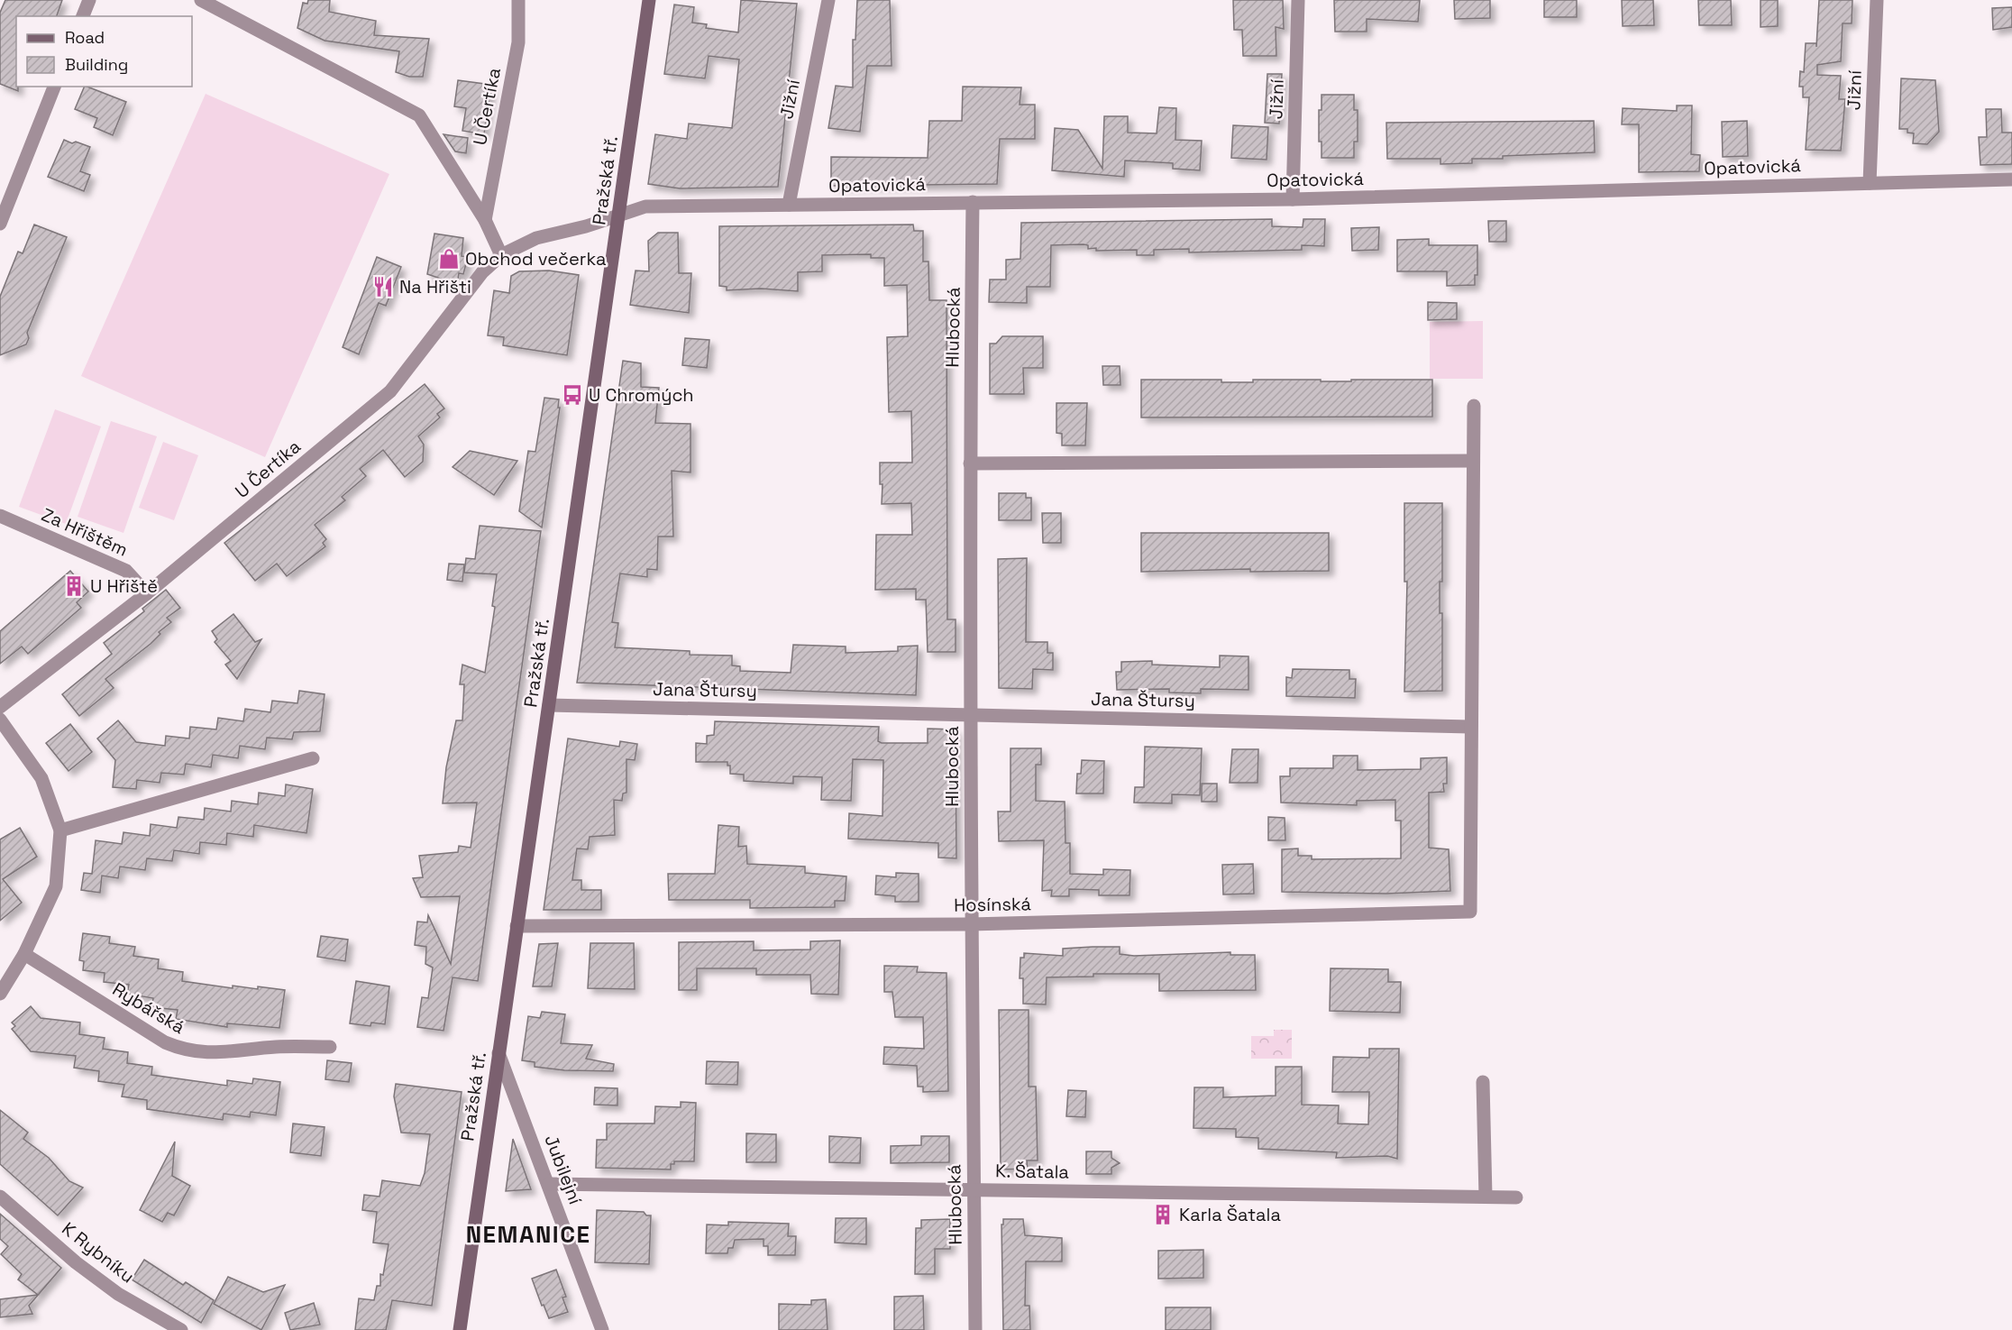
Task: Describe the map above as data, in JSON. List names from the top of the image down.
{
  "streets": {
    "main road": ["Pražská tř."],
    "street": [
      "Jižní",
      "U Čertíka",
      "Opatovická",
      "Hlubocká",
      "Za Hřištěm",
      "Jana Štursy",
      "Hosínská",
      "Rybářská",
      "Jubilejní",
      "K. Šatala",
      "K Rybníku"
    ]
  },
  "crossings": [
    ["Jižní", "Opatovická"],
    ["U Čertíka", "Opatovická"],
    ["U Čertíka", "Pražská tř."],
    ["U Čertíka", "Za Hřištěm"],
    ["Opatovická", "Pražská tř."],
    ["Opatovická", "Hlubocká"],
    ["Pražská tř.", "Jana Štursy"],
    ["Pražská tř.", "Hosínská"],
    ["Pražská tř.", "Jubilejní"],
    ["Hlubocká", "Jana Štursy"],
    ["Hlubocká", "Hosínská"],
    ["Hlubocká", "K. Šatala"],
    ["Jana Štursy", "Hosínská"],
    ["Jubilejní", "K. Šatala"]
  ],
  "districts": ["NEMANICE"],
  "places": {
    "shop": ["Obchod večerka"],
    "restaurant": ["Na Hřišti"],
    "bus stop": ["U Chromých"],
    "building": ["U Hřiště", "Karla Šatala"]
  },
  "legend": ["Road", "Building"]
}
